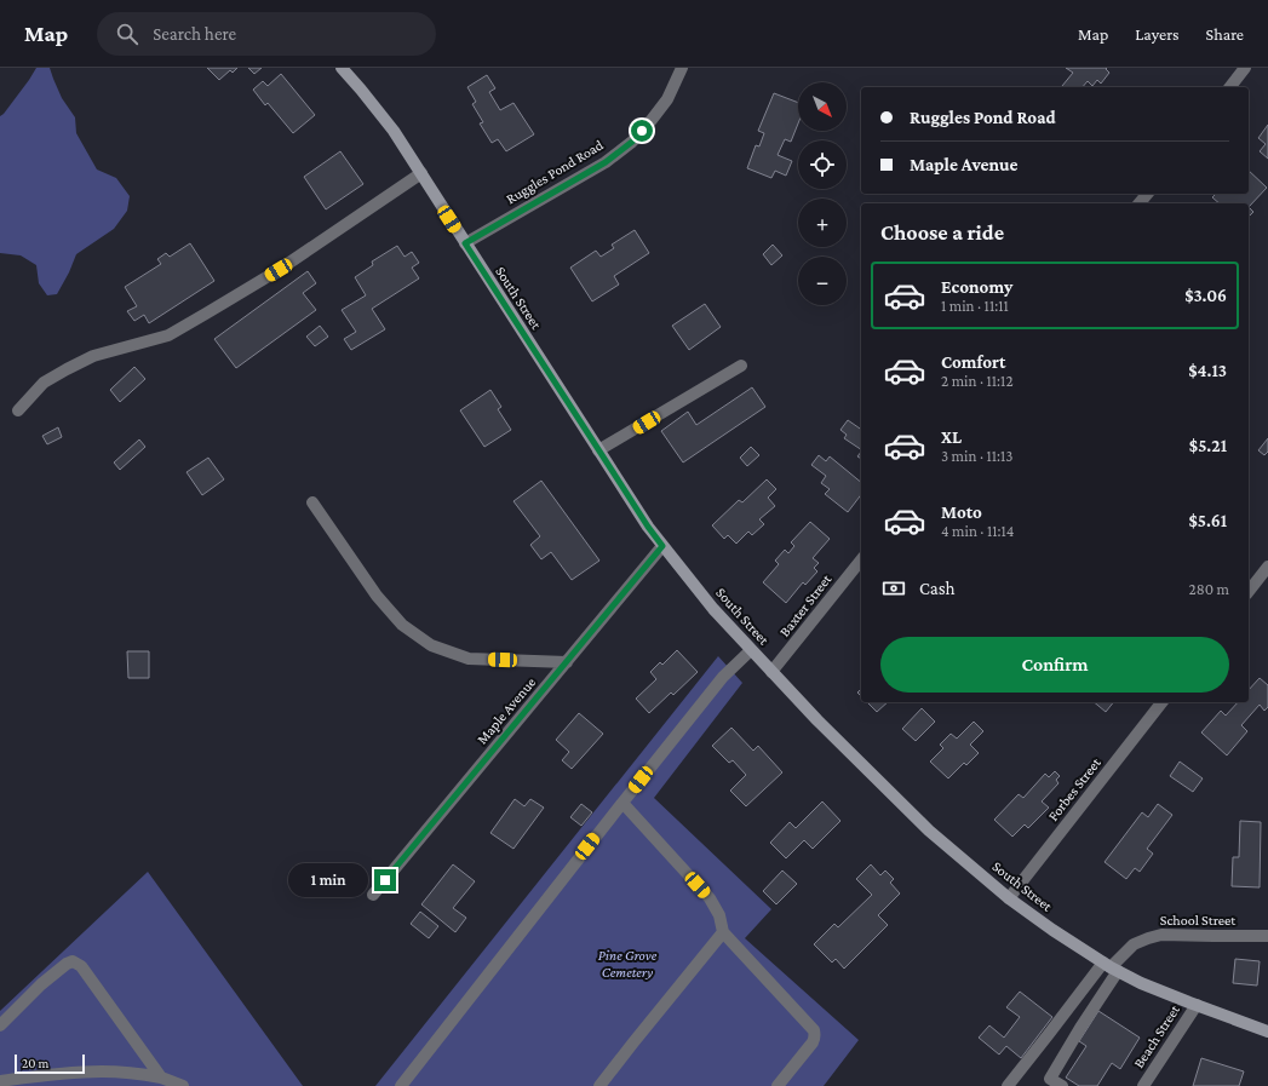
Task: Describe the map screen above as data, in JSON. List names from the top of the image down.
{
  "streets": {
    "main road": ["South Street"],
    "street": [
      "Ruggles Pond Road",
      "Baxter Street",
      "Maple Avenue",
      "Forbes Street",
      "School Street",
      "Beach Street"
    ]
  },
  "crossings": [
    ["Ruggles Pond Road", "South Street"],
    ["South Street", "Baxter Street"],
    ["South Street", "Maple Avenue"],
    ["South Street", "Forbes Street"],
    ["South Street", "School Street"],
    ["South Street", "Beach Street"]
  ],
  "parks": ["Pine Grove Cemetery"],
  "scale_bar": "20 m",
  "north": "bottom right",
  "page": {
    "header": "Map",
    "search": "Search here",
    "nav": ["Map", "Layers", "Share"],
    "map_buttons": ["+", "−"],
    "banner": ["Ruggles Pond Road", "Maple Avenue"],
    "heading": "Choose a ride",
    "list": [
      {
        "name": "Economy",
        "note": "1 min · 11:11",
        "value": "$3.06"
      },
      {
        "name": "Comfort",
        "note": "2 min · 11:12",
        "value": "$4.13"
      },
      {
        "name": "XL",
        "note": "3 min · 11:13",
        "value": "$5.21"
      },
      {
        "name": "Moto",
        "note": "4 min · 11:14",
        "value": "$5.61"
      }
    ],
    "pay": ["Cash", "280 m"],
    "buttons": "Confirm",
    "bubble": "1 min",
    "scale": "20 m"
  }
}
